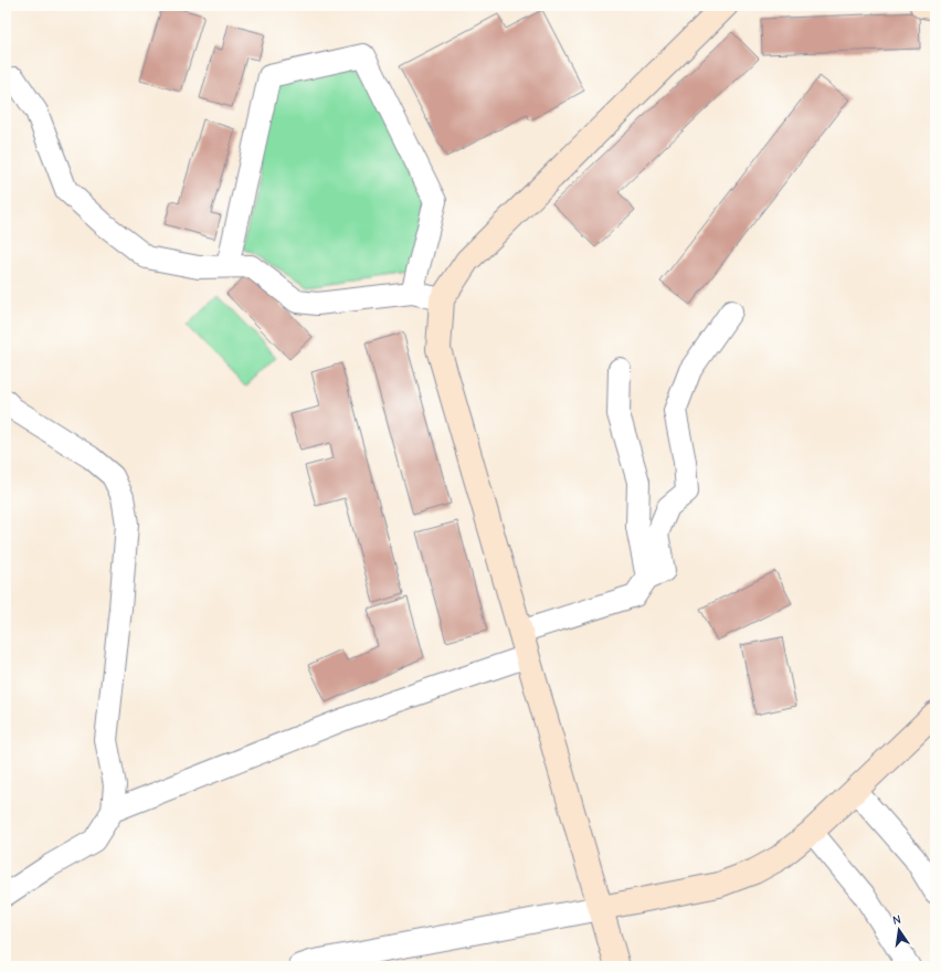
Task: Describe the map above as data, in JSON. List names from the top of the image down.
{
  "north": "top"
}
